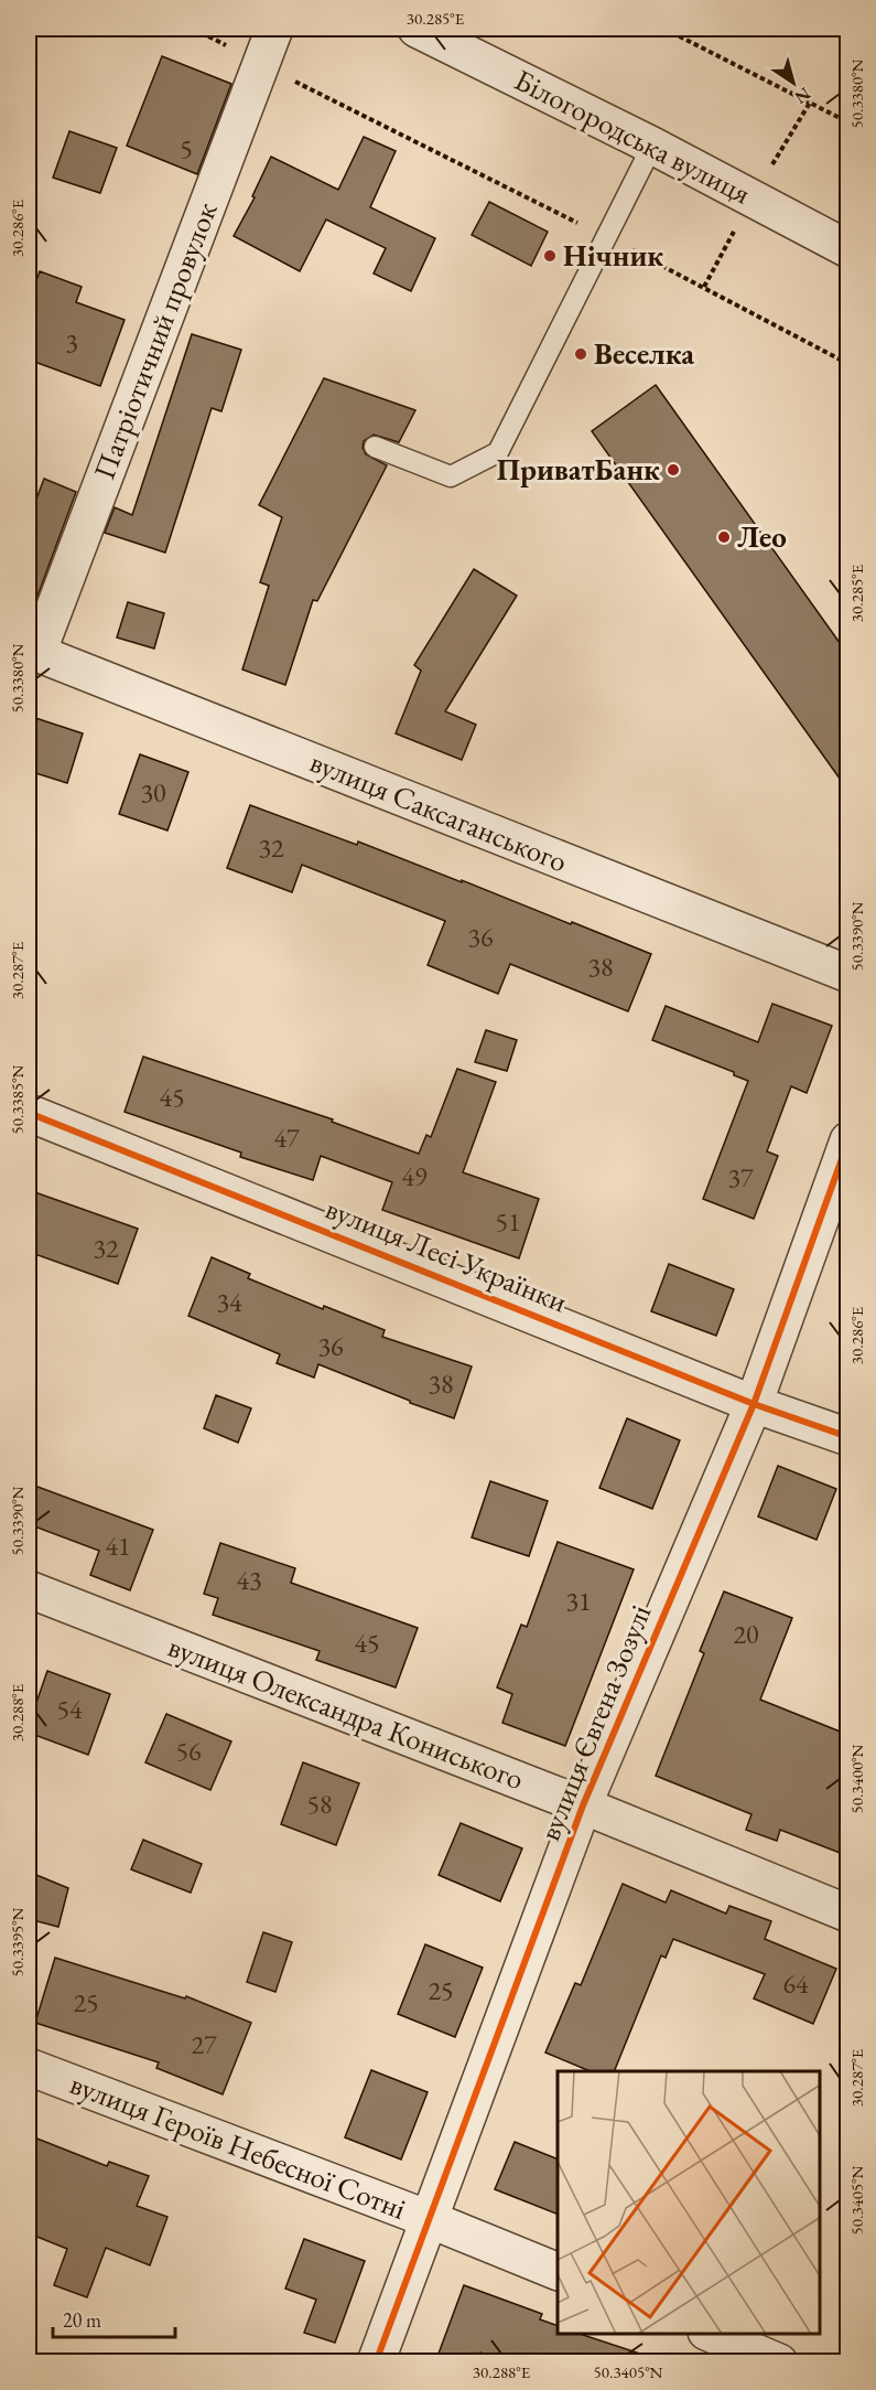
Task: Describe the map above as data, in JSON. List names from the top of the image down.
{
  "streets": {
    "street": [
      "Білогородська вулиця",
      "Патріотичний провулок",
      "вулиця Саксаганського",
      "вулиця Лесі Українки",
      "вулиця Олександра Кониського",
      "вулиця Євгена Зозулі",
      "вулиця Героїв Небесної Сотні"
    ]
  },
  "crossings": [
    ["Патріотичний провулок", "вулиця Саксаганського"],
    ["вулиця Лесі Українки", "вулиця Євгена Зозулі"],
    ["вулиця Олександра Кониського", "вулиця Євгена Зозулі"],
    ["вулиця Євгена Зозулі", "вулиця Героїв Небесної Сотні"]
  ],
  "places": [
    "Нічник",
    "Веселка",
    "ПриватБанк",
    "Лео"
  ],
  "house_numbers": [
    "5",
    "3",
    "30",
    "32",
    "36",
    "38",
    "45",
    "47",
    "49",
    "37",
    "51",
    "32",
    "34",
    "36",
    "38",
    "41",
    "43",
    "31",
    "20",
    "45",
    "54",
    "56",
    "58",
    "64",
    "25",
    "25",
    "27"
  ],
  "scale_bar": "20 m",
  "north": "bottom right",
  "coordinates": [
    "30.285°E",
    "50.3380°N",
    "30.286°E",
    "50.3390°N",
    "30.287°E",
    "50.3385°N",
    "30.288°E",
    "50.3400°N",
    "50.3395°N",
    "50.3405°N"
  ]
}
